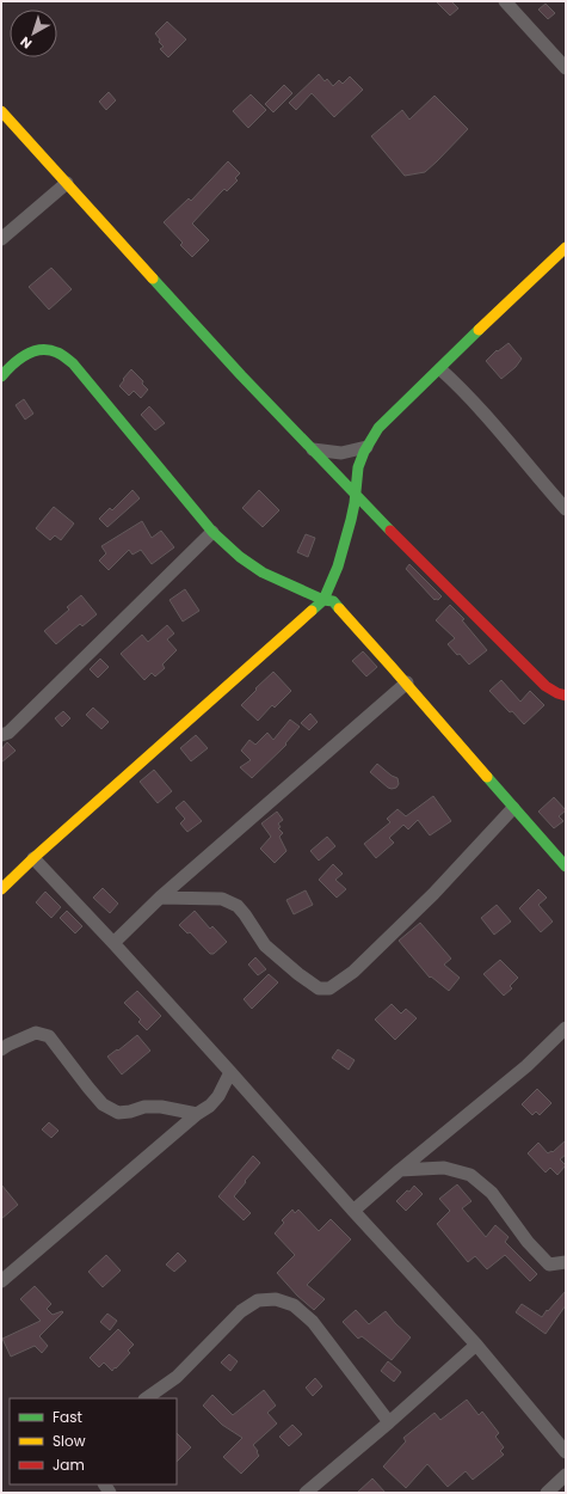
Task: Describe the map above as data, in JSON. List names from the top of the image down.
{
  "legend": ["Fast", "Slow", "Jam"],
  "north": "bottom left"
}
